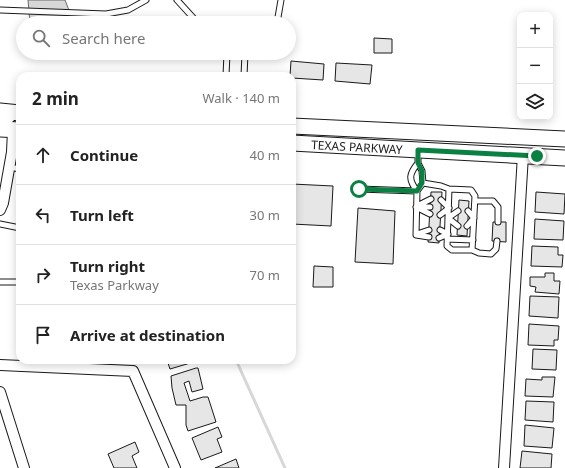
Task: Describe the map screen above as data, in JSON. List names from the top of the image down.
{
  "streets": {
    "main road": ["TEXAS PARKWAY"]
  },
  "page": {
    "map_buttons": ["+", "−"],
    "search": "Search here",
    "heading": ["2 min", "Walk · 140 m"],
    "list": [
      ["Continue", "40 m"],
      ["Turn left", "30 m"],
      ["Turn right", "Texas Parkway", "70 m"],
      "Arrive at destination"
    ]
  }
}
